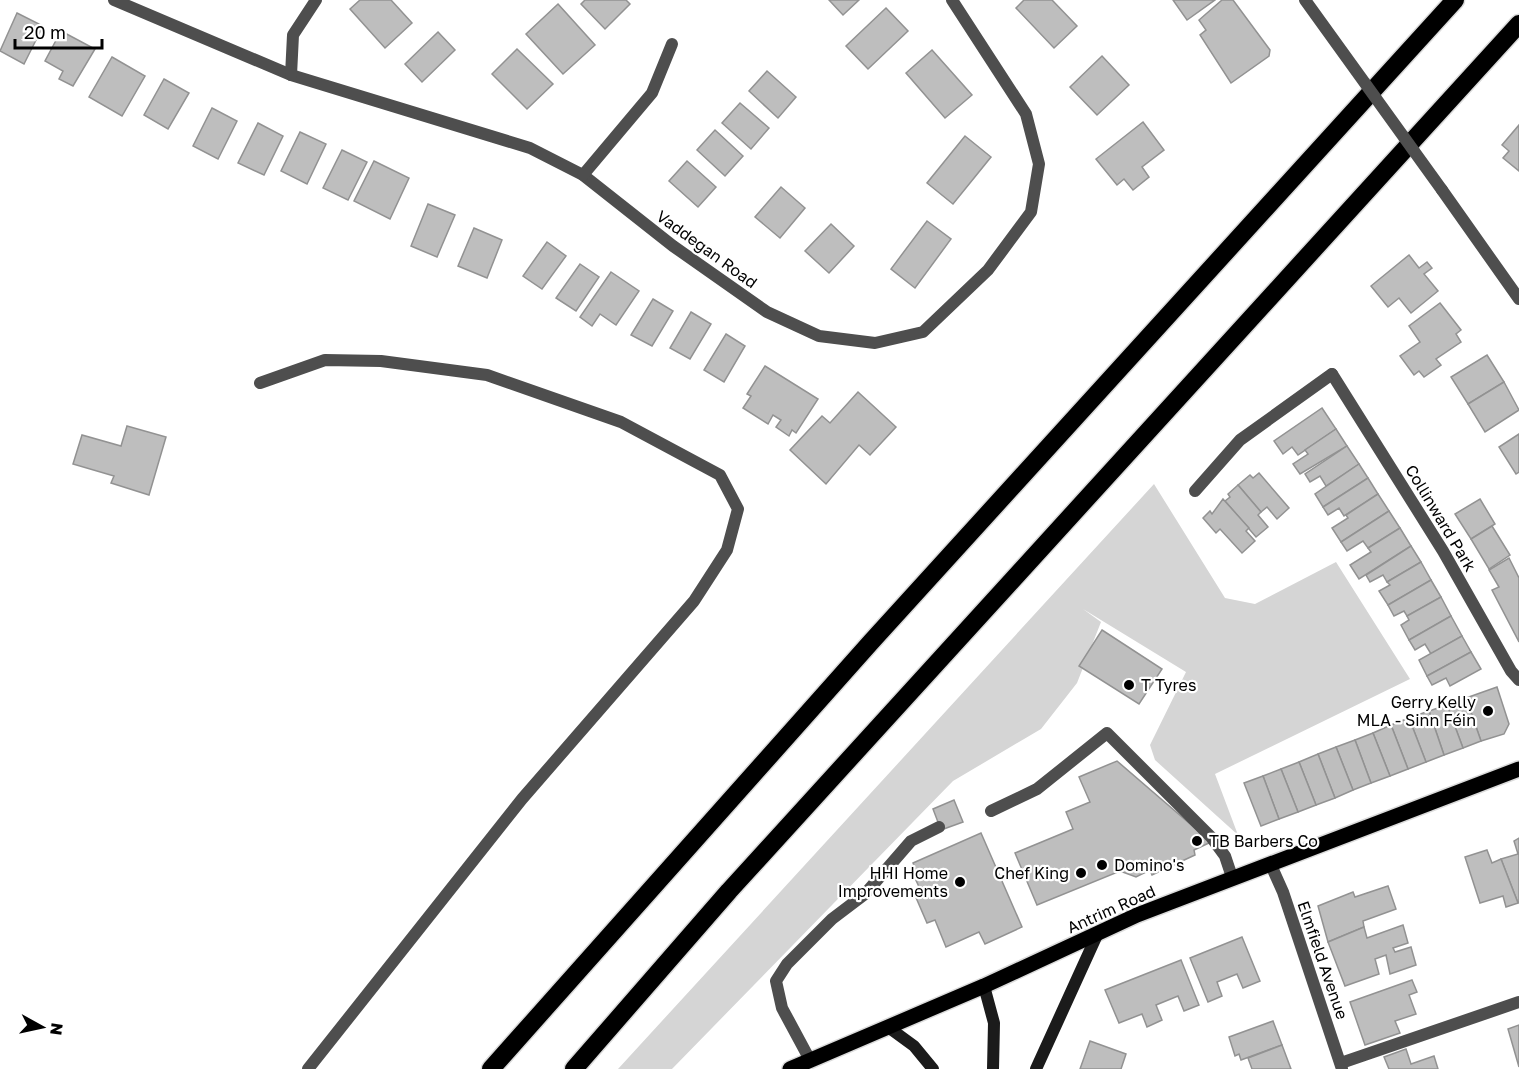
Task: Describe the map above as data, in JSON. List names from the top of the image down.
{
  "streets": {
    "main road": ["Antrim Road"],
    "street": ["Vaddegan Road", "Collinward Park", "Elmfield Avenue"]
  },
  "crossings": [
    ["Antrim Road", "Elmfield Avenue"]
  ],
  "places": [
    "T Tyres",
    "Gerry Kelly MLA - Sinn Féin",
    "TB Barbers Co",
    "Domino's",
    "Chef King",
    "HHI Home Improvements"
  ],
  "scale_bar": "20 m",
  "north": "right"
}
